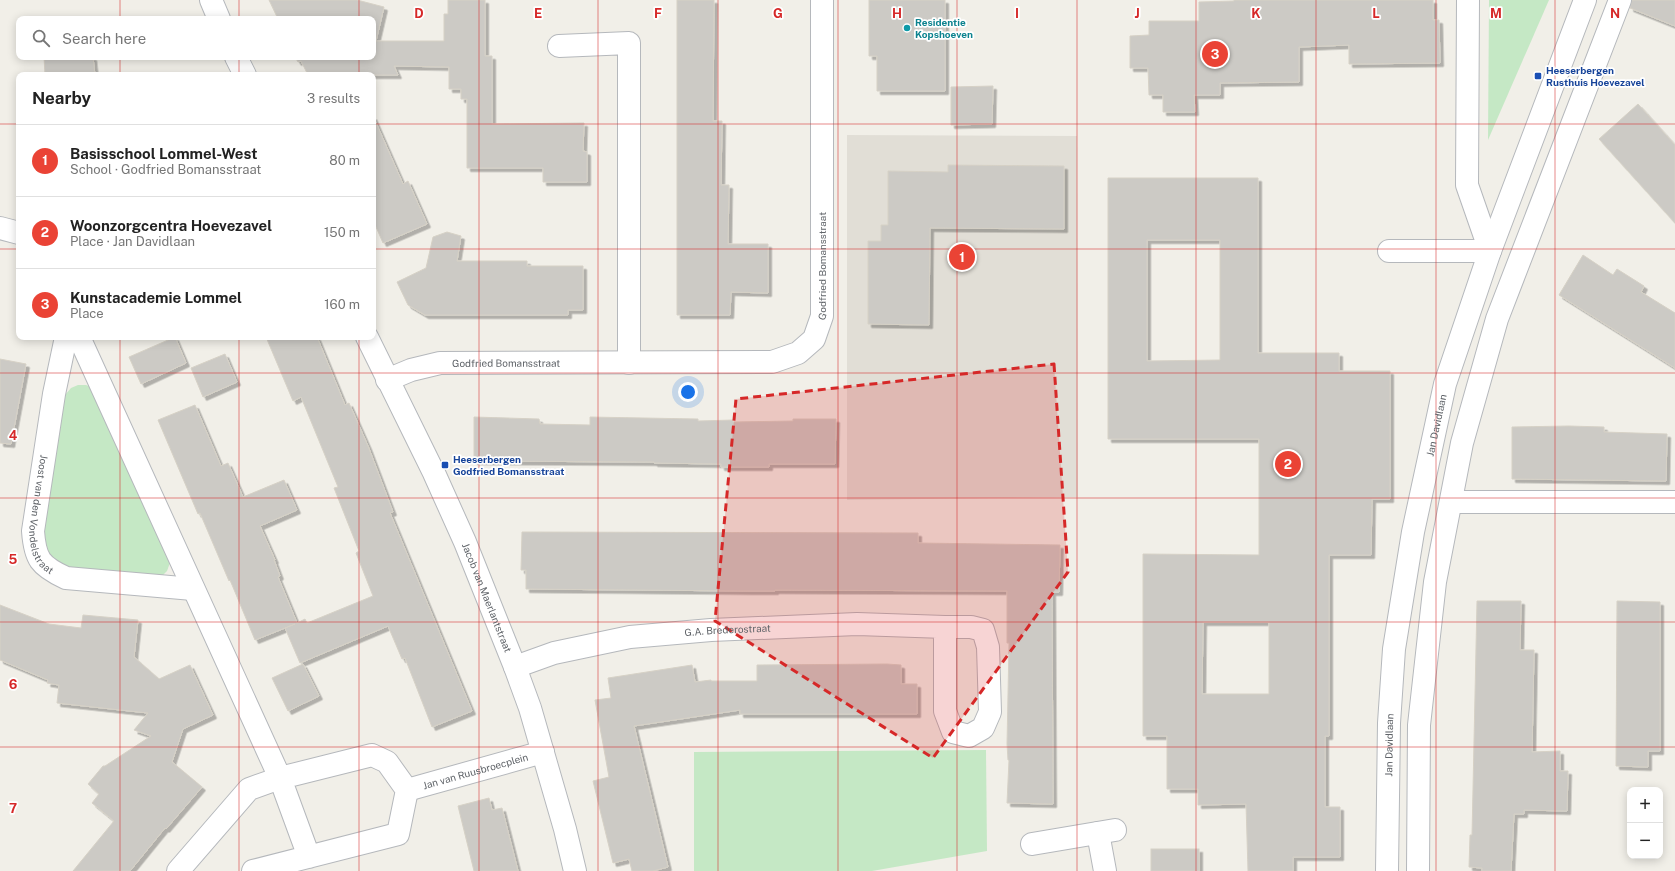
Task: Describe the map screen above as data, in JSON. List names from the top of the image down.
{
  "streets": {
    "street": [
      "Godfried Bomansstraat",
      "Jan Davidlaan",
      "Joost van den Vondelstraat",
      "Jacob van Maerlantstraat",
      "G.A. Brederostraat",
      "Jan van Ruusbroecplein"
    ]
  },
  "crossings": [
    ["Godfried Bomansstraat", "Jacob van Maerlantstraat"],
    ["Jacob van Maerlantstraat", "G.A. Brederostraat"],
    ["Jacob van Maerlantstraat", "Jan van Ruusbroecplein"]
  ],
  "places": {
    "other": ["Residentie Kopshoeven"],
    "transit": ["Heeserbergen Rusthuis Hoevezavel", "Heeserbergen Godfried Bomansstraat"]
  },
  "page": {
    "search": "Search here",
    "pins": ["3", "1", "2"],
    "heading": ["Nearby", "3 results"],
    "list": [
      {
        "mark": "1",
        "name": "Basisschool Lommel-West",
        "note": "School · Godfried Bomansstraat",
        "value": "80 m"
      },
      {
        "mark": "2",
        "name": "Woonzorgcentra Hoevezavel",
        "note": "Place · Jan Davidlaan",
        "value": "150 m"
      },
      {
        "mark": "3",
        "name": "Kunstacademie Lommel",
        "note": "Place",
        "value": "160 m"
      }
    ],
    "map_buttons": ["+", "−"]
  },
  "grid": {
    "columns": [
      "D",
      "E",
      "F",
      "G",
      "H",
      "I",
      "J",
      "K",
      "L",
      "M",
      "N"
    ],
    "rows": [
      "4",
      "5",
      "6",
      "7"
    ]
  }
}
